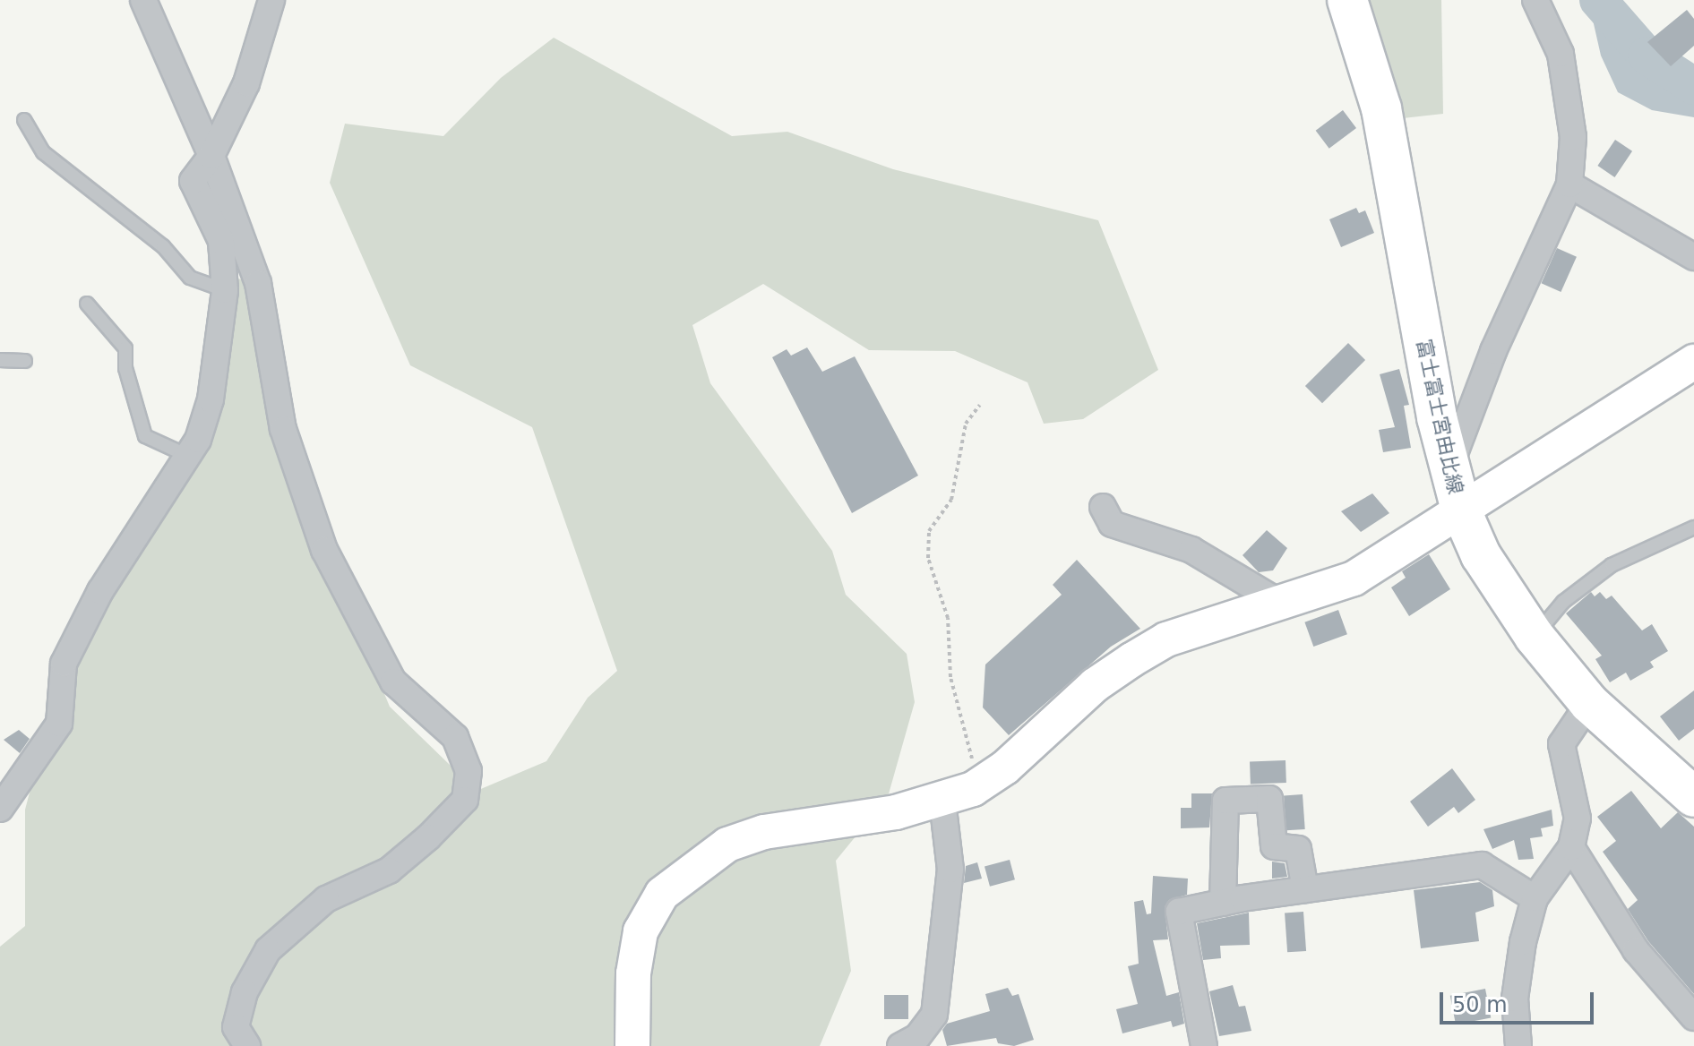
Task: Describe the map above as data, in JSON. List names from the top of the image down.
{
  "streets": {
    "main road": ["富士富士宮由比線"]
  },
  "scale_bar": "50 m"
}
